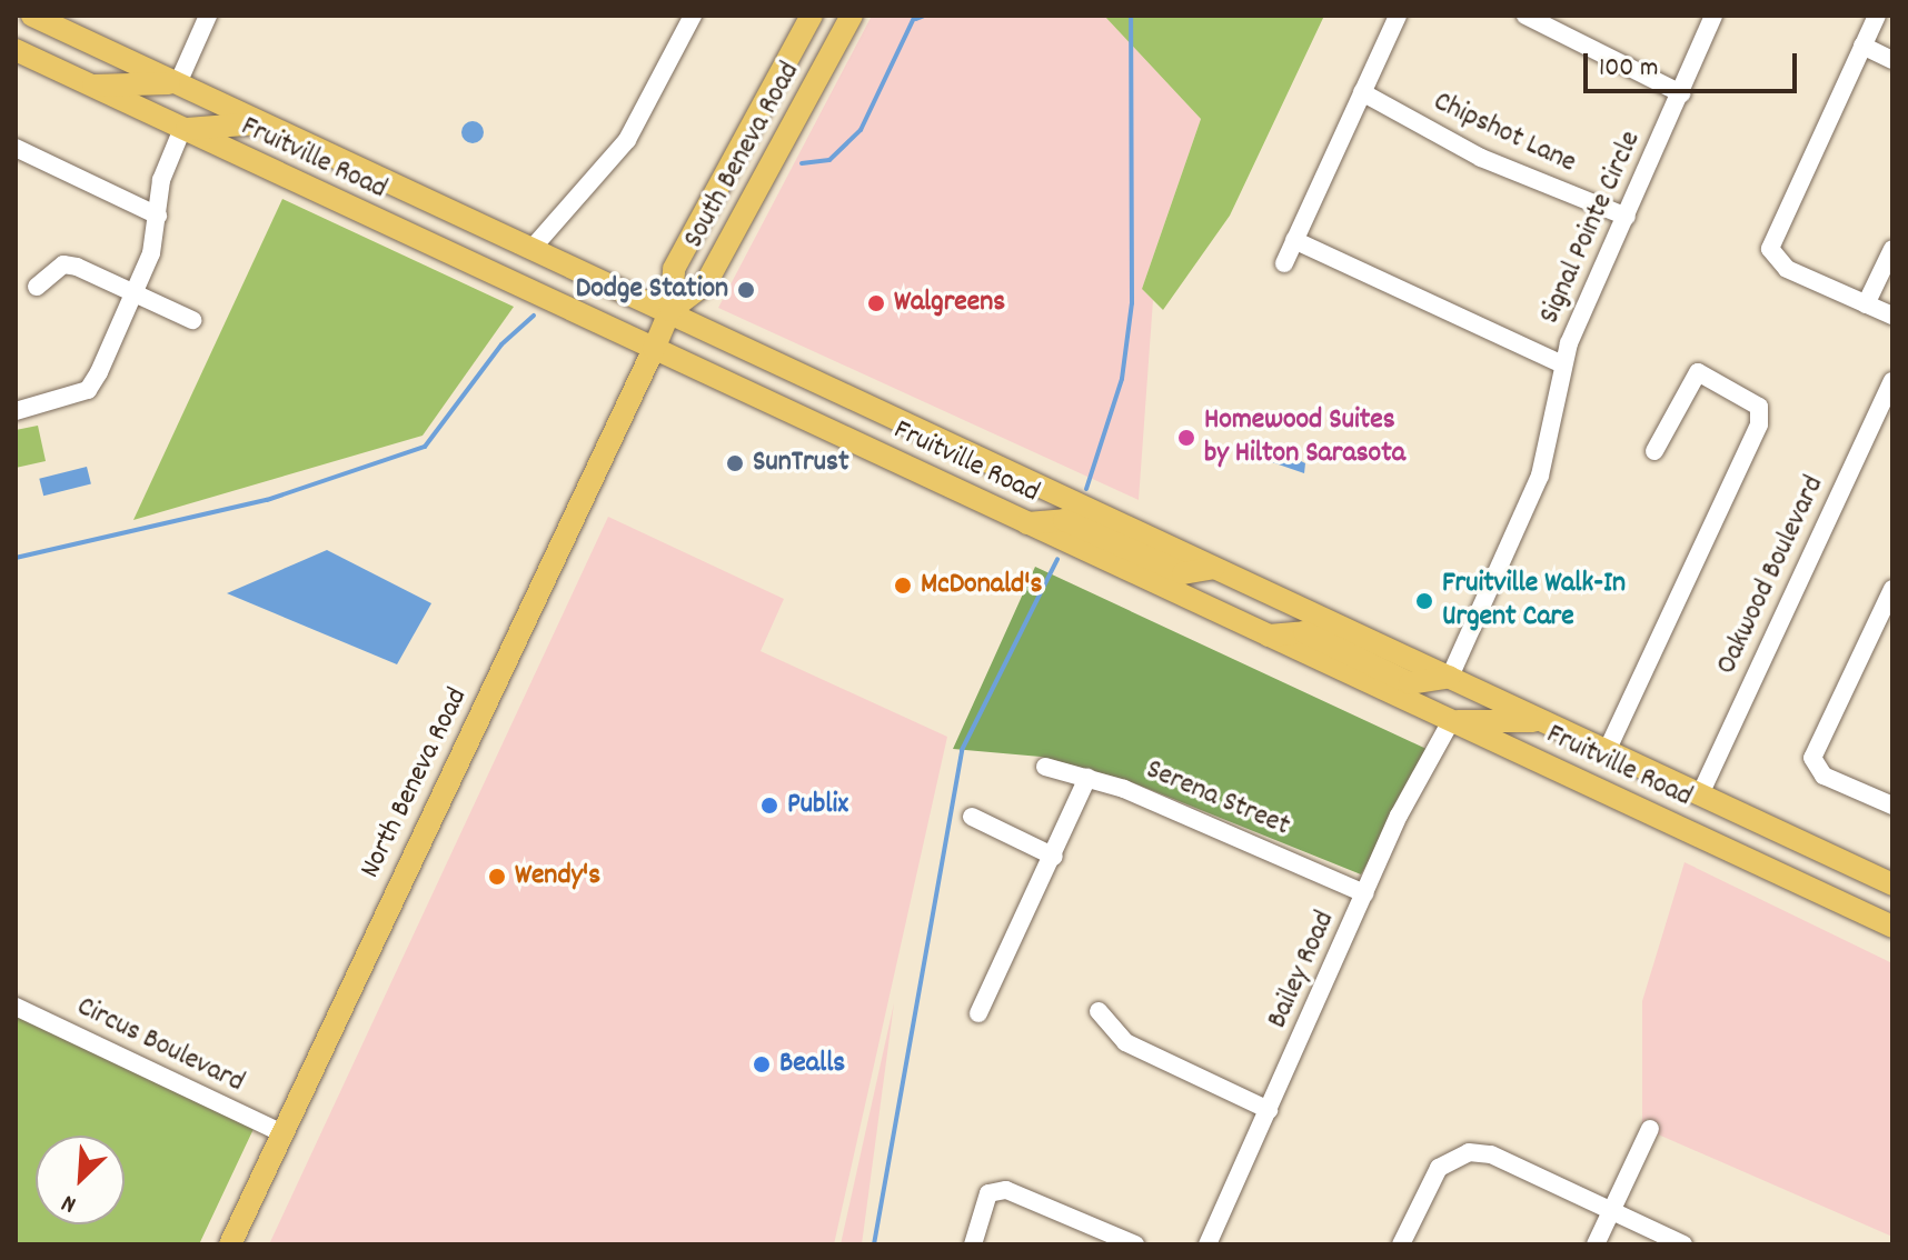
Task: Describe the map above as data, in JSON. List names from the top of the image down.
{
  "streets": {
    "main road": ["South Beneva Road", "Fruitville Road", "North Beneva Road"],
    "street": [
      "Chipshot Lane",
      "Signal Pointe Circle",
      "Oakwood Boulevard",
      "Serena Street",
      "Bailey Road",
      "Circus Boulevard"
    ]
  },
  "crossings": [
    ["Chipshot Lane", "Signal Pointe Circle"],
    ["South Beneva Road", "Fruitville Road"],
    ["South Beneva Road", "North Beneva Road"],
    ["Fruitville Road", "Signal Pointe Circle"],
    ["Fruitville Road", "Oakwood Boulevard"],
    ["Fruitville Road", "North Beneva Road"],
    ["Fruitville Road", "Bailey Road"],
    ["North Beneva Road", "Circus Boulevard"],
    ["Serena Street", "Bailey Road"]
  ],
  "places": [
    "Dodge Station",
    "Walgreens",
    "Homewood Suites by Hilton Sarasota",
    "SunTrust",
    "McDonald's",
    "Fruitville Walk-In Urgent Care",
    "Publix",
    "Wendy's",
    "Bealls"
  ],
  "scale_bar": "100 m",
  "north": "bottom left"
}
